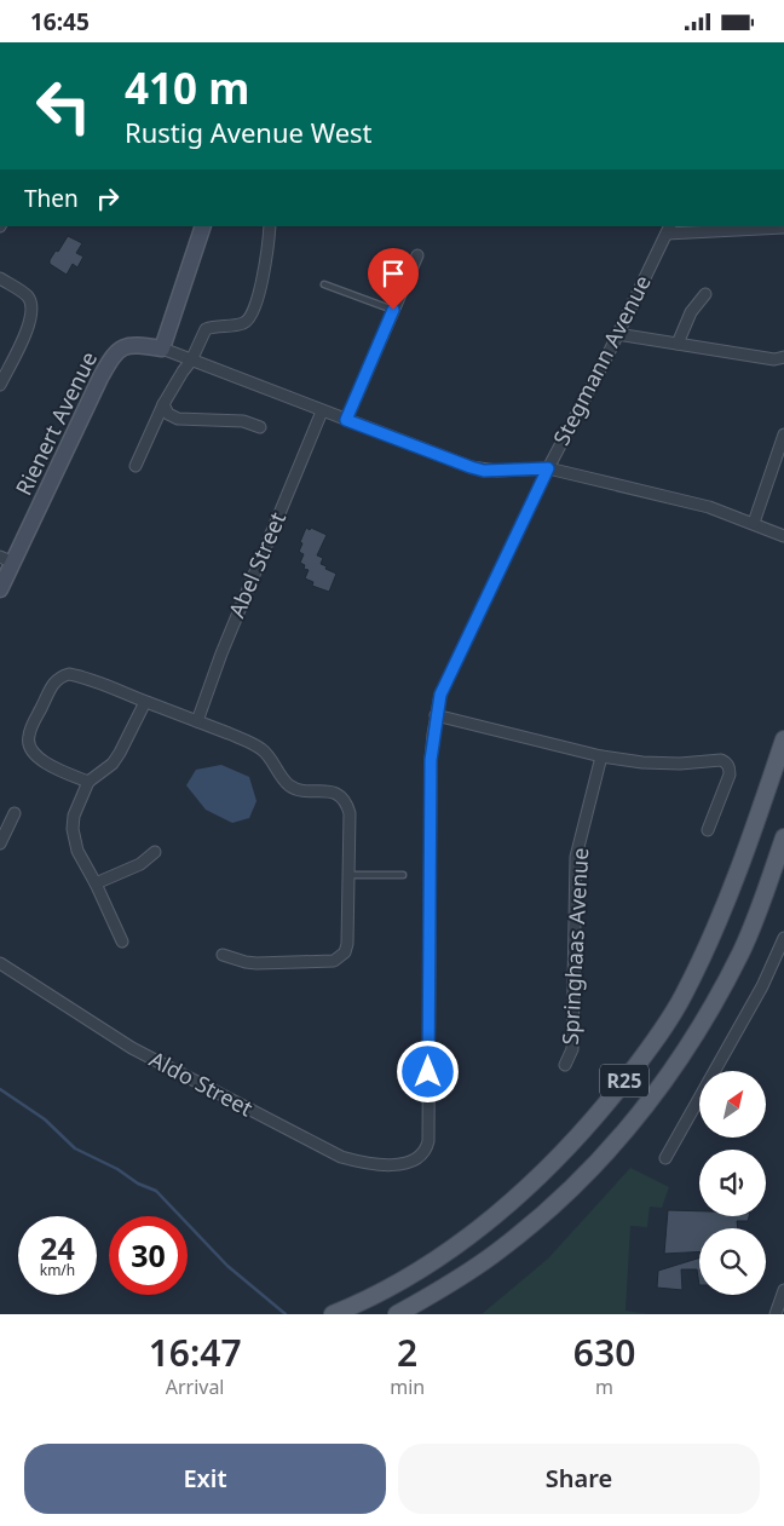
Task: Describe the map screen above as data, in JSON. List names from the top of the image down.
{
  "streets": {
    "main road": ["R25"],
    "street": [
      "Stegmann Avenue",
      "Rienert Avenue",
      "Abel Street",
      "Springhaas Avenue",
      "Aldo Street"
    ]
  },
  "crossings": [
    ["Stegmann Avenue", "Aldo Street"]
  ],
  "north": "top right",
  "page": {
    "status": "16:45",
    "turn": ["410 m", "Rustig Avenue West"],
    "then": "Then",
    "speed": "24 km/h",
    "limit": "30",
    "eta": [
      "16:47",
      "Arrival",
      "2",
      "min",
      "630",
      "m"
    ],
    "buttons": ["Exit", "Share"]
  }
}
